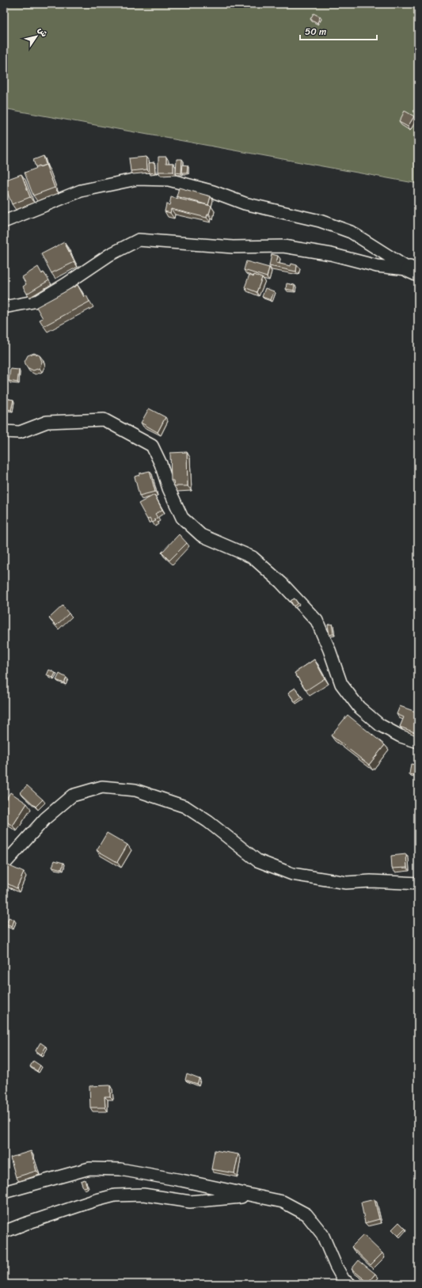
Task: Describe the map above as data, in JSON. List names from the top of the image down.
{
  "scale_bar": "50 m",
  "north": "top right"
}
